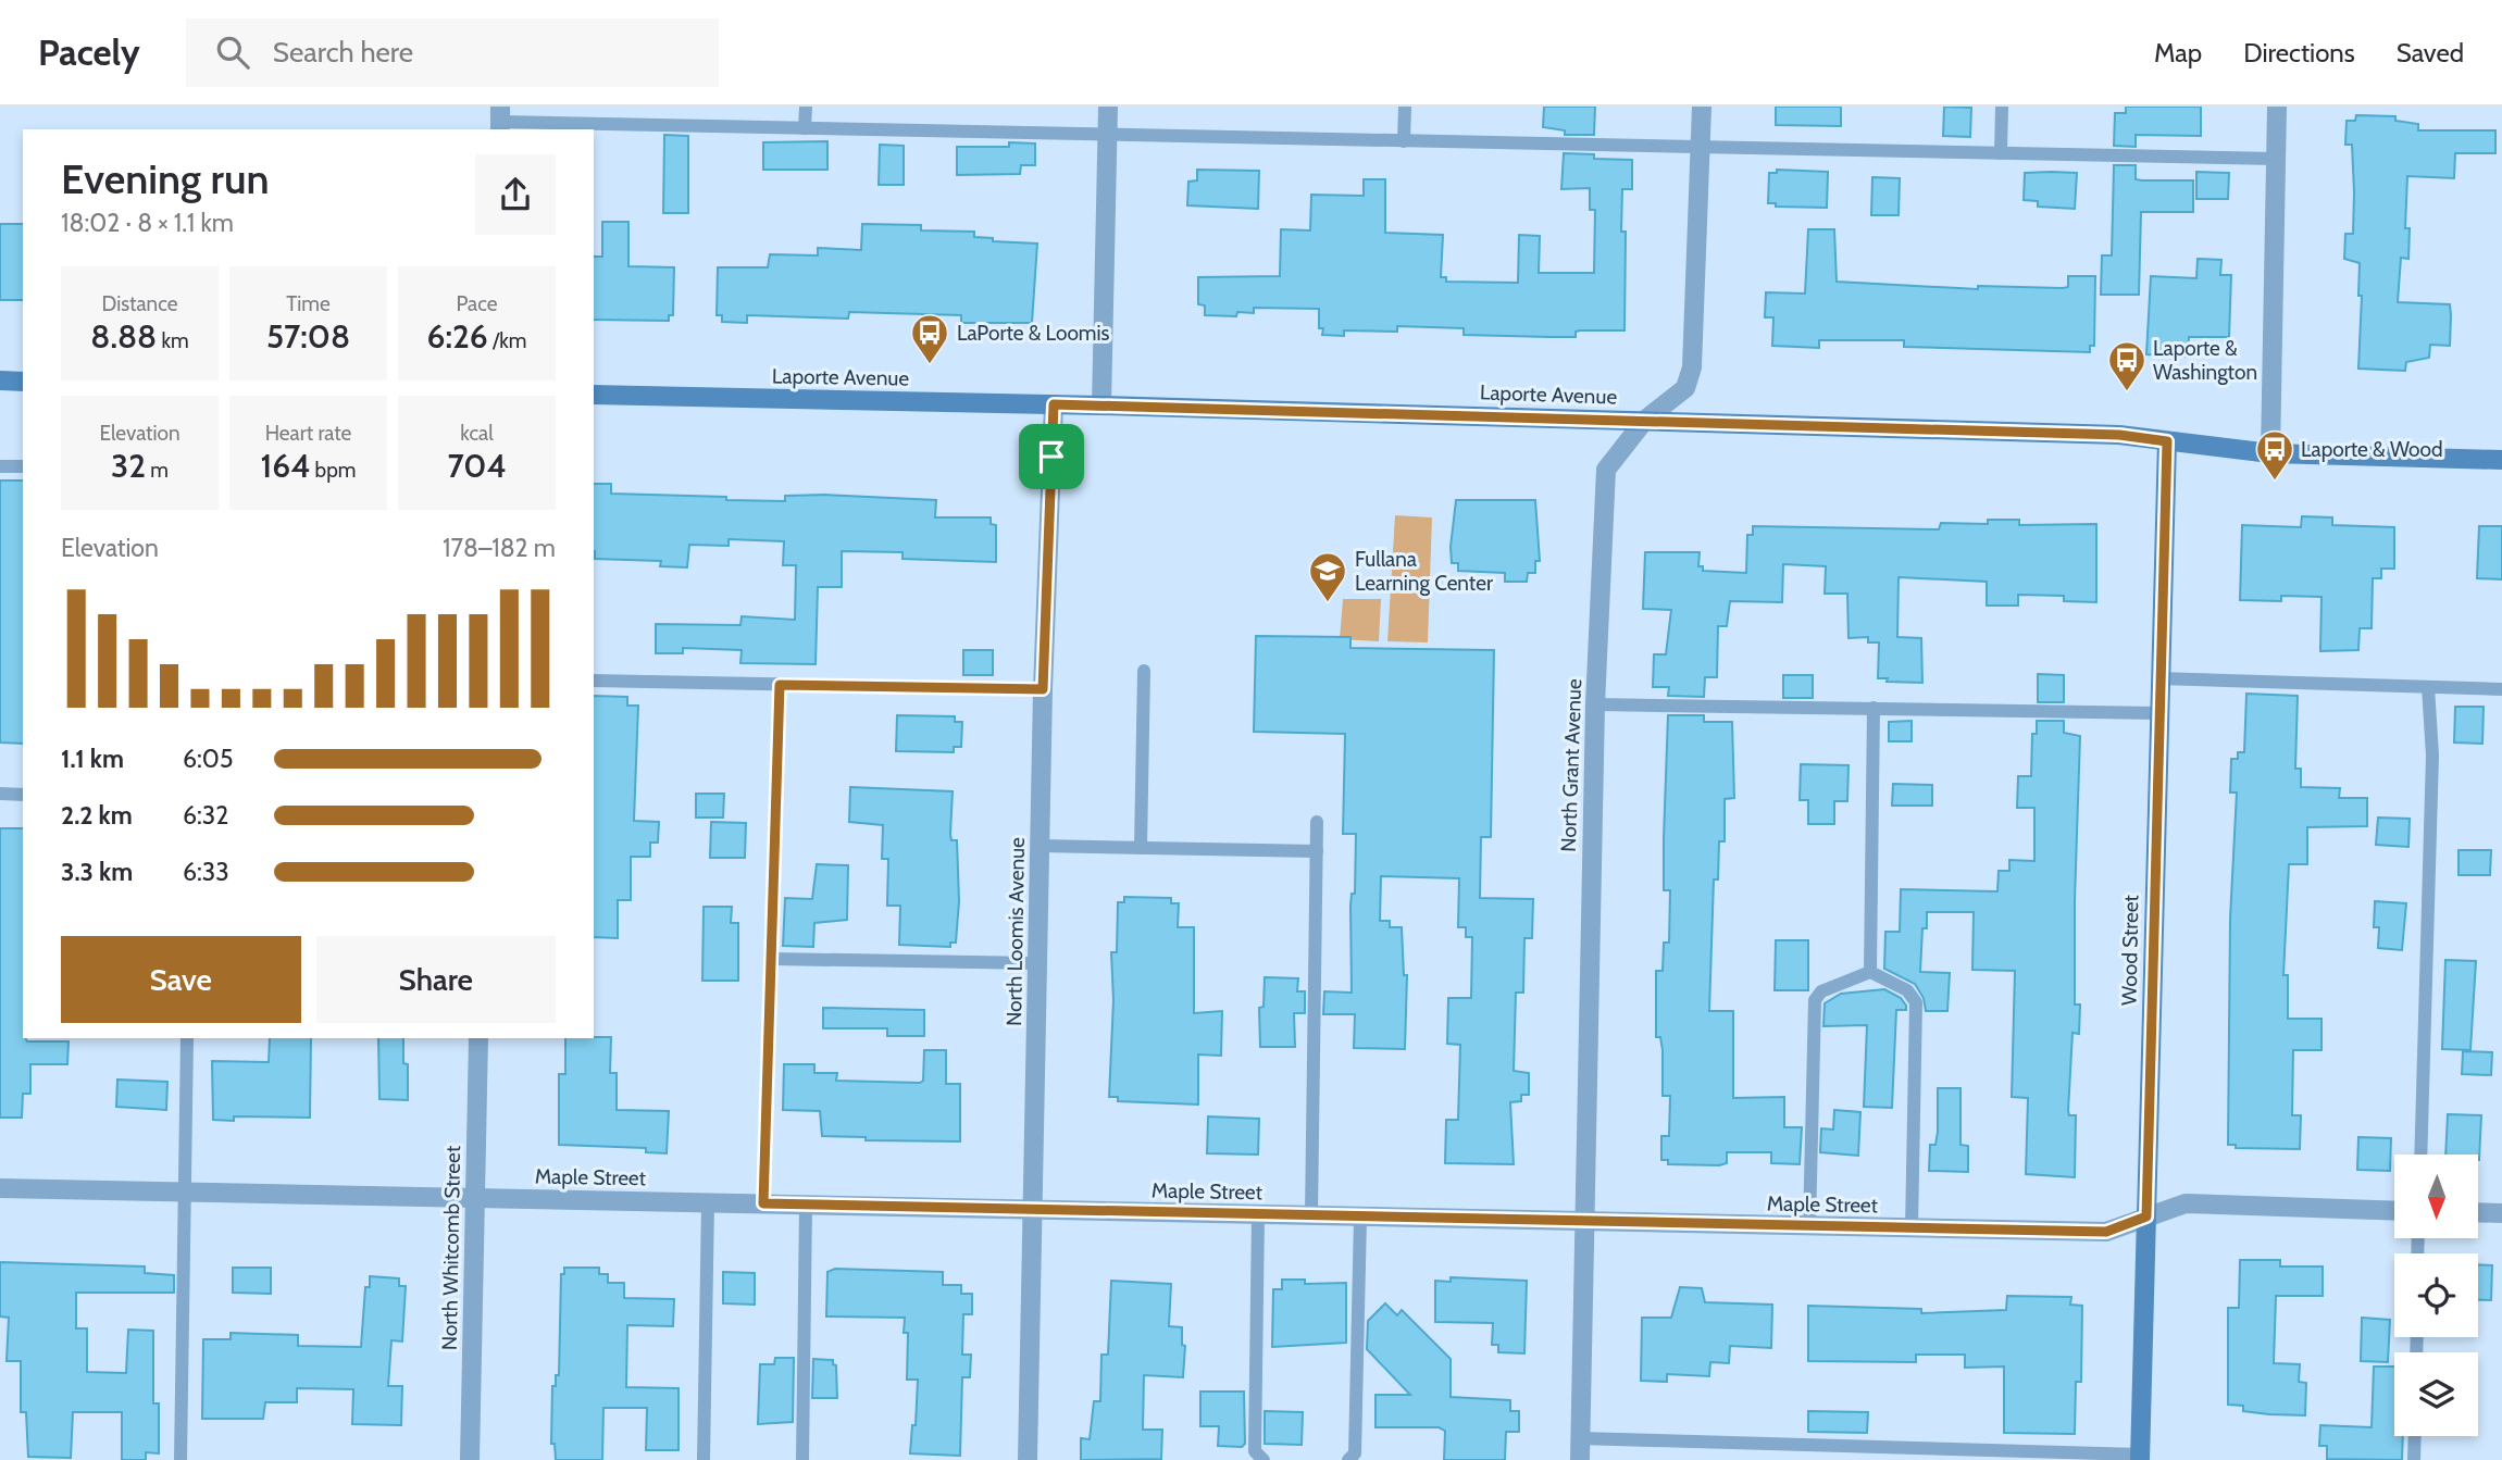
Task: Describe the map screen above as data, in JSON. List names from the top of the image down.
{
  "streets": {
    "street": [
      "Laporte Avenue",
      "North Grant Avenue",
      "North Loomis Avenue",
      "Wood Street",
      "Maple Street",
      "North Whitcomb Street"
    ]
  },
  "crossings": [
    ["Laporte Avenue", "North Grant Avenue"],
    ["Laporte Avenue", "North Loomis Avenue"],
    ["Laporte Avenue", "Wood Street"],
    ["North Grant Avenue", "Maple Street"],
    ["North Loomis Avenue", "Maple Street"],
    ["Wood Street", "Maple Street"],
    ["Maple Street", "North Whitcomb Street"]
  ],
  "places": {
    "bus stop": ["LaPorte & Loomis", "Laporte & Washington", "Laporte & Wood"],
    "school or university": ["Fullana Learning Center"]
  },
  "north": "bottom",
  "page": {
    "header": "Pacely",
    "search": "Search here",
    "nav": ["Map", "Directions", "Saved"],
    "heading": ["Evening run", "18:02 · 8 × 1.1 km"],
    "stats": [
      ["Distance", "8.88 km"],
      ["Time", "57:08"],
      ["Pace", "6:26 /km"],
      ["Elevation", "32 m"],
      ["Heart rate", "164 bpm"],
      ["kcal", "704"]
    ],
    "chart": ["Elevation", "178–182 m"],
    "list": [
      {
        "name": "1.1 km",
        "note": "6:05"
      },
      {
        "name": "2.2 km",
        "note": "6:32"
      },
      {
        "name": "3.3 km",
        "note": "6:33"
      }
    ],
    "buttons": ["Save", "Share"]
  }
}
